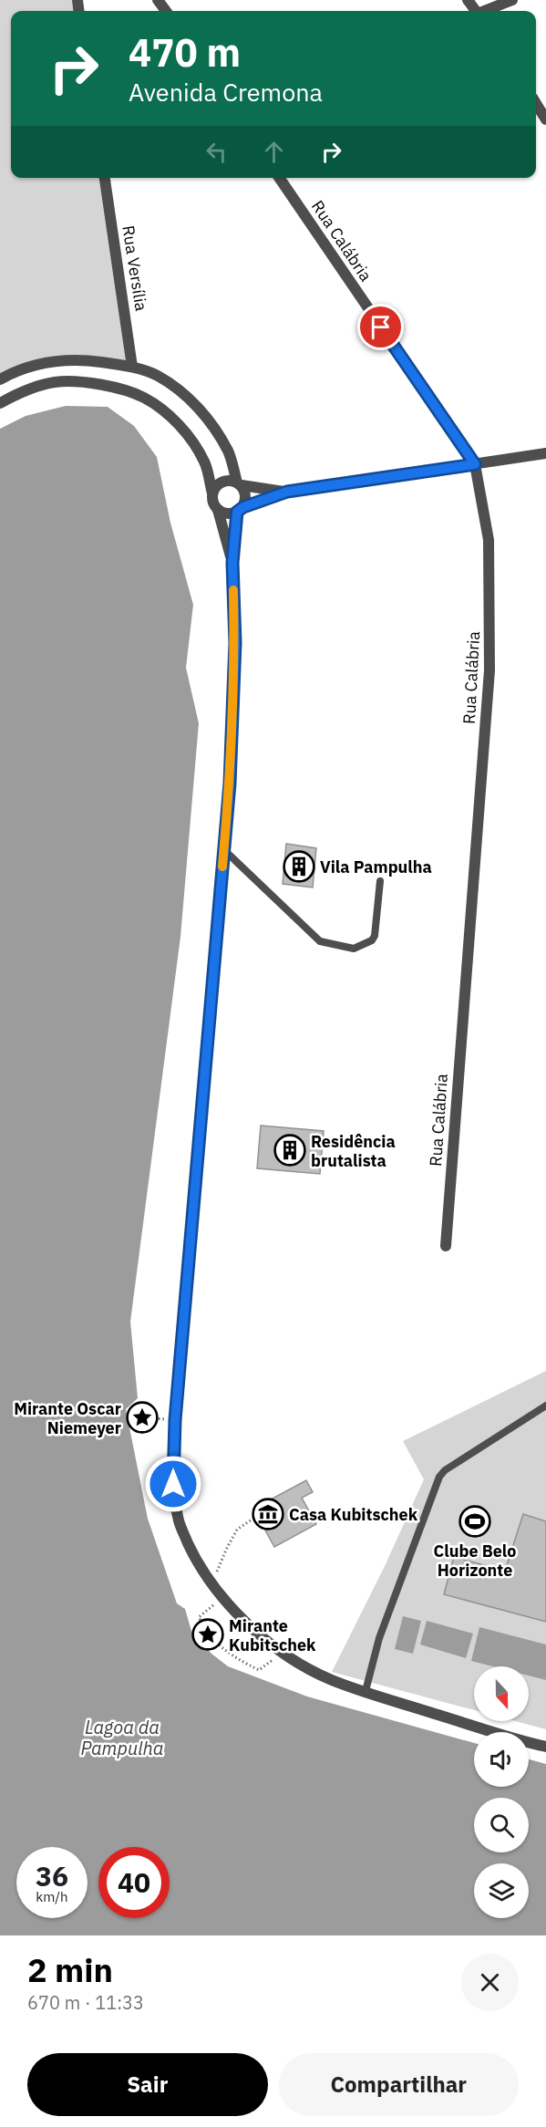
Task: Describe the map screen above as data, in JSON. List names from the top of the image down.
{
  "streets": {
    "street": ["Rua Calábria", "Rua Versília"]
  },
  "water": ["Lagoa da Pampulha"],
  "places": {
    "building": ["Vila Pampulha", "Residência brutalista"],
    "place": ["Mirante Oscar Niemeyer", "Mirante Kubitschek"],
    "museum": ["Casa Kubitschek"],
    "sports": ["Clube Belo Horizonte"]
  },
  "north": "bottom",
  "page": {
    "turn": ["470 m", "Avenida Cremona"],
    "speed": "36 km/h",
    "limit": "40",
    "heading": ["2 min", "670 m · 11:33"],
    "buttons": ["Sair", "Compartilhar"]
  }
}
